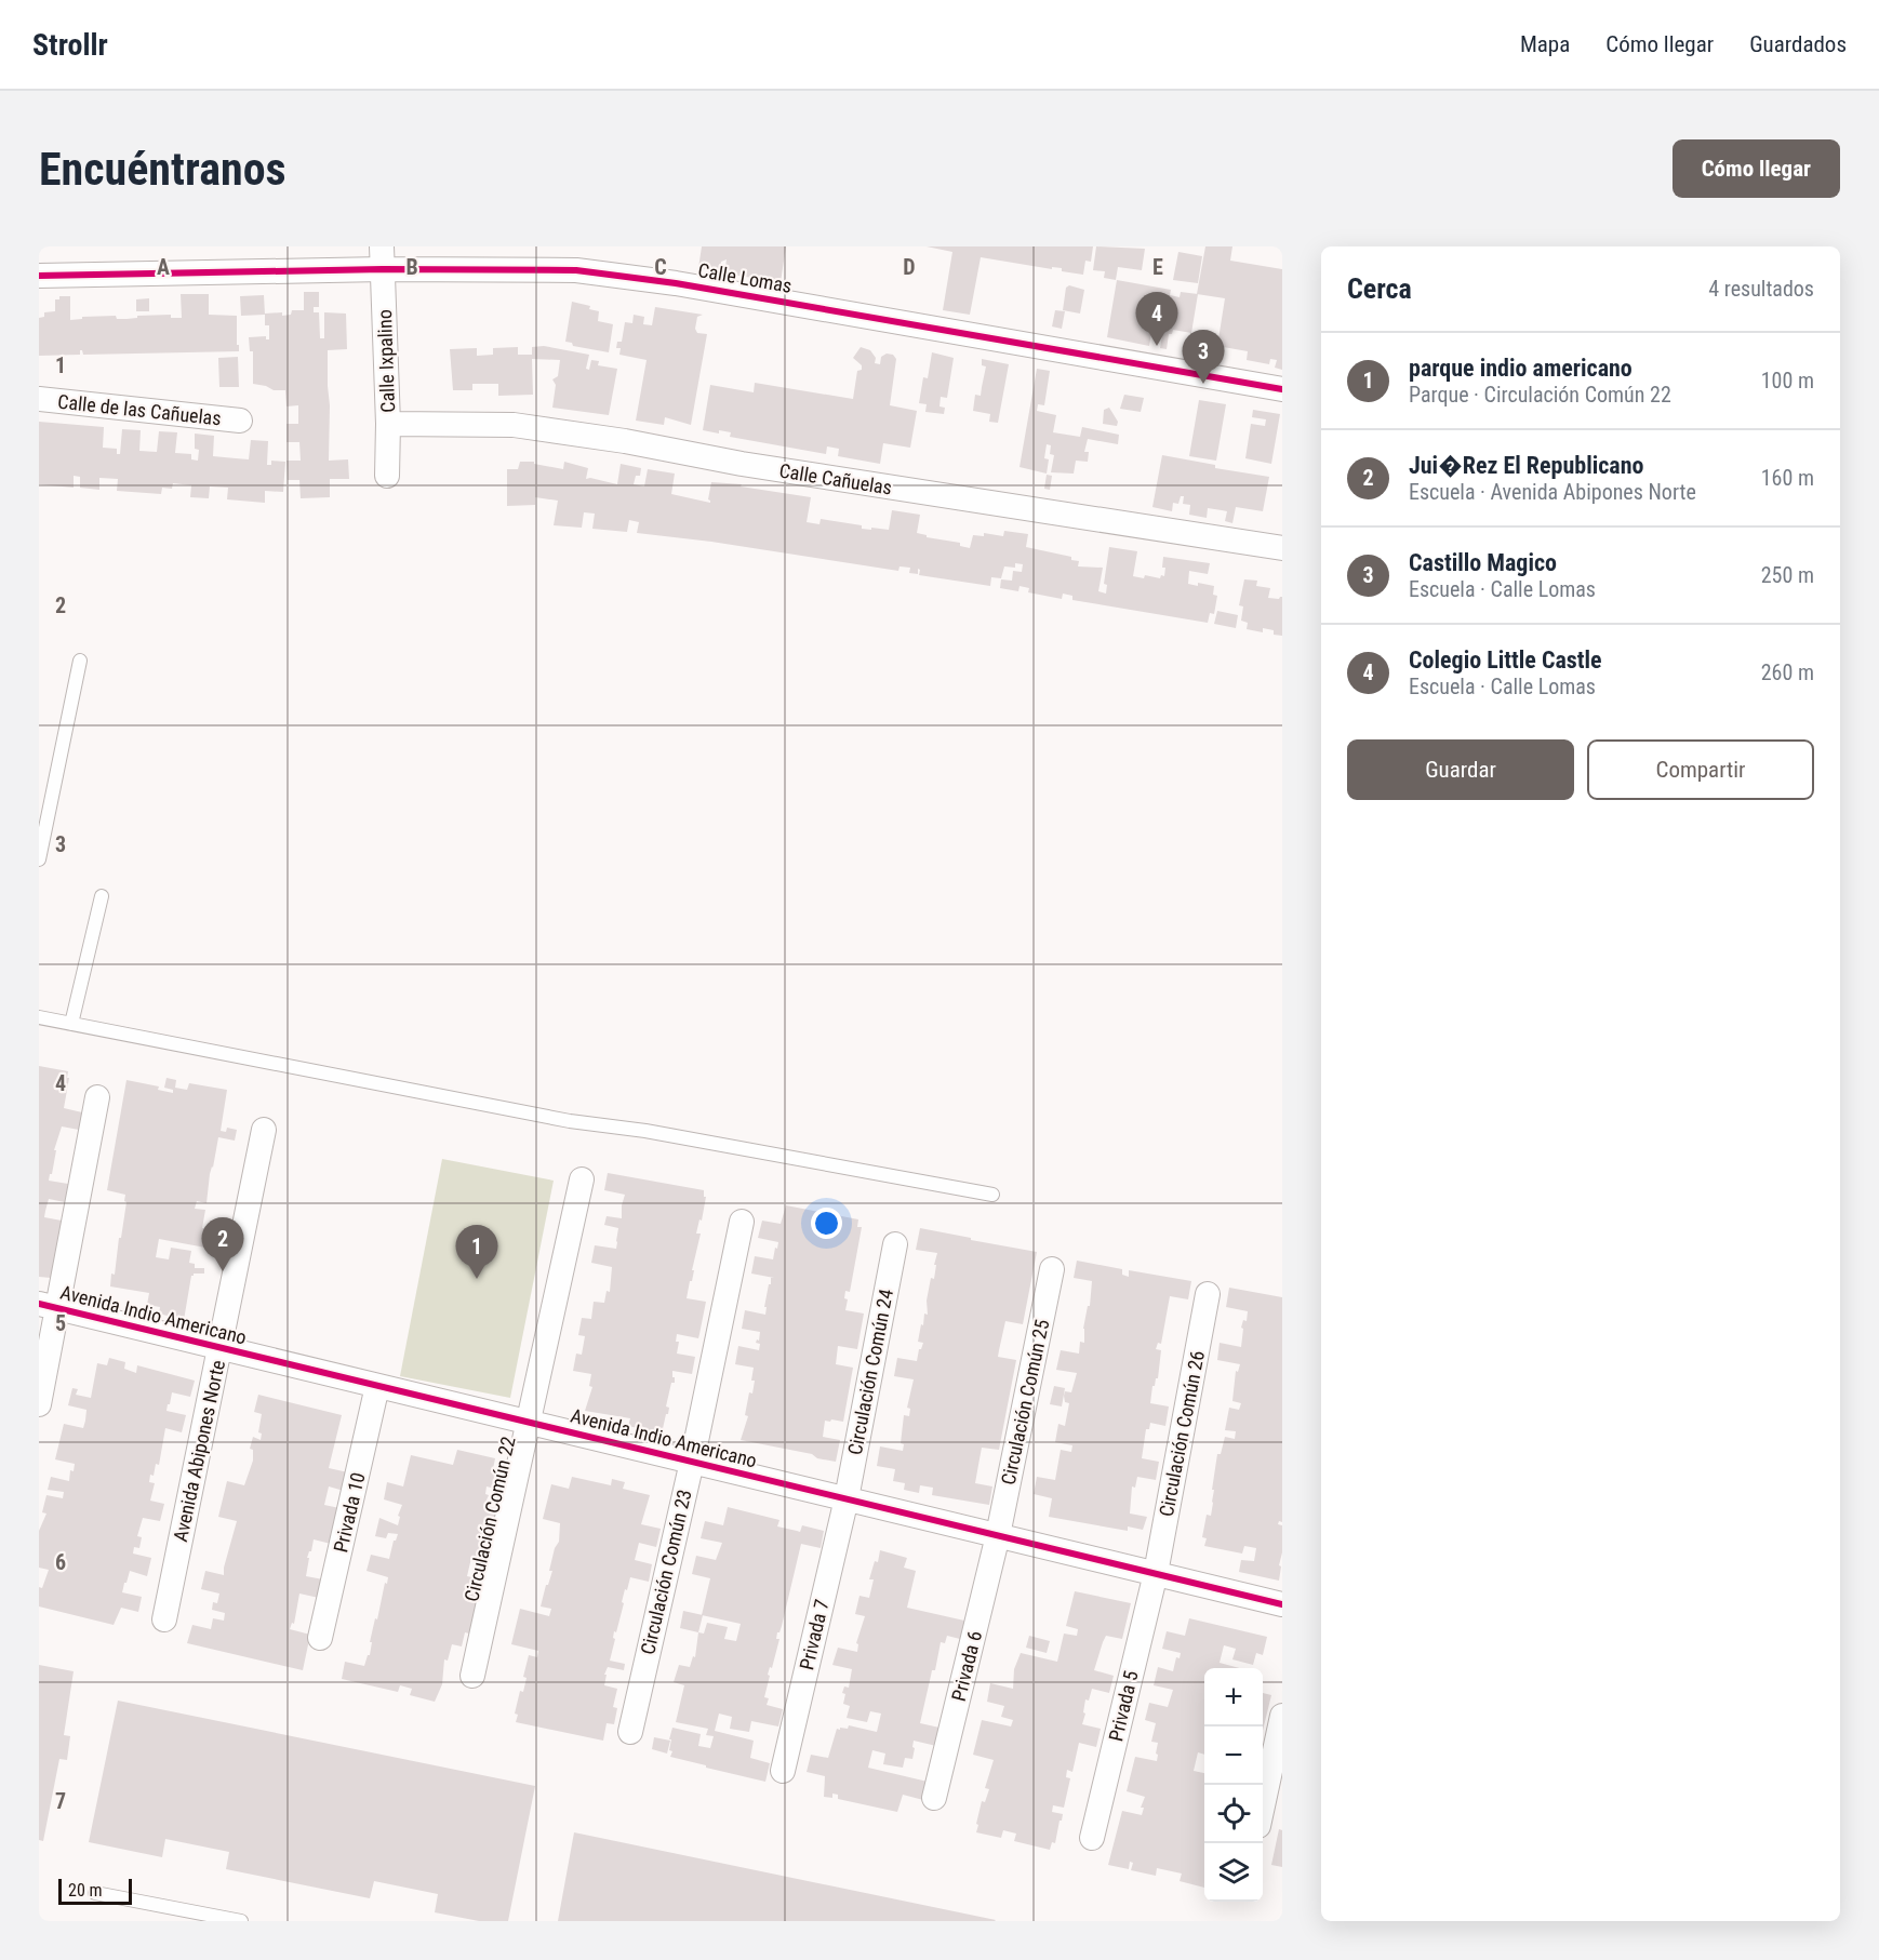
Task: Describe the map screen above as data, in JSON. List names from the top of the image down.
{
  "streets": {
    "street": [
      "Calle Lomas",
      "Calle Ixpalino",
      "Calle de las Cañuelas",
      "Calle Cañuelas",
      "Avenida Indio Americano",
      "Circulación Común 24",
      "Circulación Común 25",
      "Circulación Común 26",
      "Avenida Abipones Norte",
      "Privada 10",
      "Circulación Común 22",
      "Circulación Común 23",
      "Privada 7",
      "Privada 6",
      "Privada 5"
    ]
  },
  "crossings": [
    ["Calle Lomas", "Calle Ixpalino"],
    ["Calle Ixpalino", "Calle Cañuelas"],
    ["Avenida Indio Americano", "Circulación Común 24"],
    ["Avenida Indio Americano", "Circulación Común 25"],
    ["Avenida Indio Americano", "Circulación Común 26"],
    ["Avenida Indio Americano", "Avenida Abipones Norte"],
    ["Avenida Indio Americano", "Privada 10"],
    ["Avenida Indio Americano", "Circulación Común 22"],
    ["Avenida Indio Americano", "Circulación Común 23"],
    ["Avenida Indio Americano", "Privada 7"],
    ["Avenida Indio Americano", "Privada 6"],
    ["Avenida Indio Americano", "Privada 5"],
    ["Circulación Común 24", "Privada 7"],
    ["Circulación Común 25", "Privada 6"],
    ["Circulación Común 26", "Privada 5"]
  ],
  "scale_bar": "20 m",
  "page": {
    "header": "Strollr",
    "nav": ["Mapa", "Cómo llegar", "Guardados"],
    "buttons": [
      "Cómo llegar",
      ["Guardar", "Compartir"]
    ],
    "title": "Encuéntranos",
    "heading": ["Cerca", "4 resultados"],
    "pins": [
      "4",
      "3",
      "2",
      "1"
    ],
    "list": [
      {
        "mark": "1",
        "name": "parque indio americano",
        "note": "Parque · Circulación Común 22",
        "value": "100 m"
      },
      {
        "mark": "2",
        "name": "Jui�Rez El Republicano",
        "note": "Escuela · Avenida Abipones Norte",
        "value": "160 m"
      },
      {
        "mark": "3",
        "name": "Castillo Magico",
        "note": "Escuela · Calle Lomas",
        "value": "250 m"
      },
      {
        "mark": "4",
        "name": "Colegio Little Castle",
        "note": "Escuela · Calle Lomas",
        "value": "260 m"
      }
    ],
    "map_buttons": ["+", "−"],
    "scale": "20 m"
  },
  "grid": {
    "columns": [
      "A",
      "B",
      "C",
      "D",
      "E"
    ],
    "rows": [
      "1",
      "2",
      "3",
      "4",
      "5",
      "6",
      "7"
    ]
  }
}
